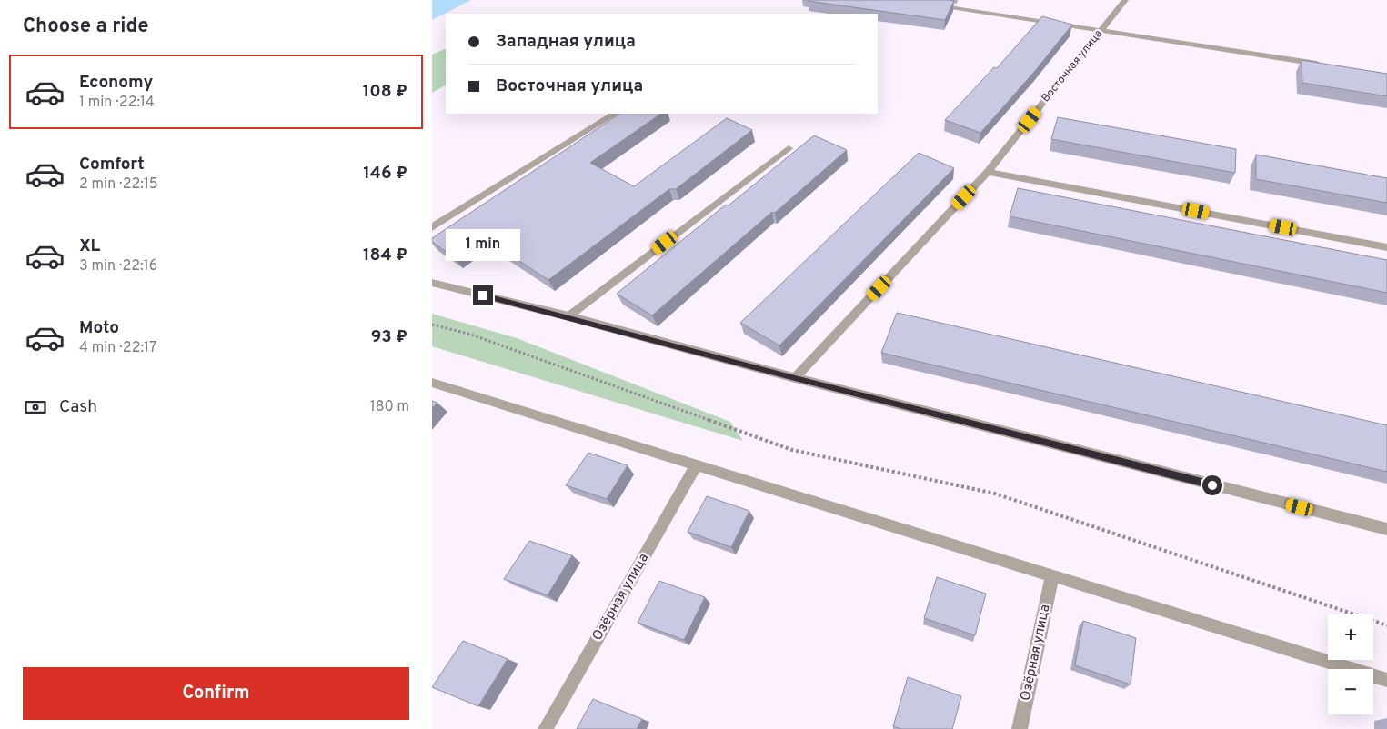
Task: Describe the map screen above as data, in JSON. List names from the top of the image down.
{
  "streets": {
    "street": ["Восточная улица", "Озёрная улица"]
  },
  "page": {
    "heading": "Choose a ride",
    "banner": ["Западная улица", "Восточная улица"],
    "list": [
      {
        "name": "Economy",
        "note": "1 min · 22:14",
        "value": "108 ₽"
      },
      {
        "name": "Comfort",
        "note": "2 min · 22:15",
        "value": "146 ₽"
      },
      {
        "name": "XL",
        "note": "3 min · 22:16",
        "value": "184 ₽"
      },
      {
        "name": "Moto",
        "note": "4 min · 22:17",
        "value": "93 ₽"
      }
    ],
    "bubble": "1 min",
    "pay": ["Cash", "180 m"],
    "map_buttons": ["+", "−"],
    "buttons": "Confirm"
  }
}
